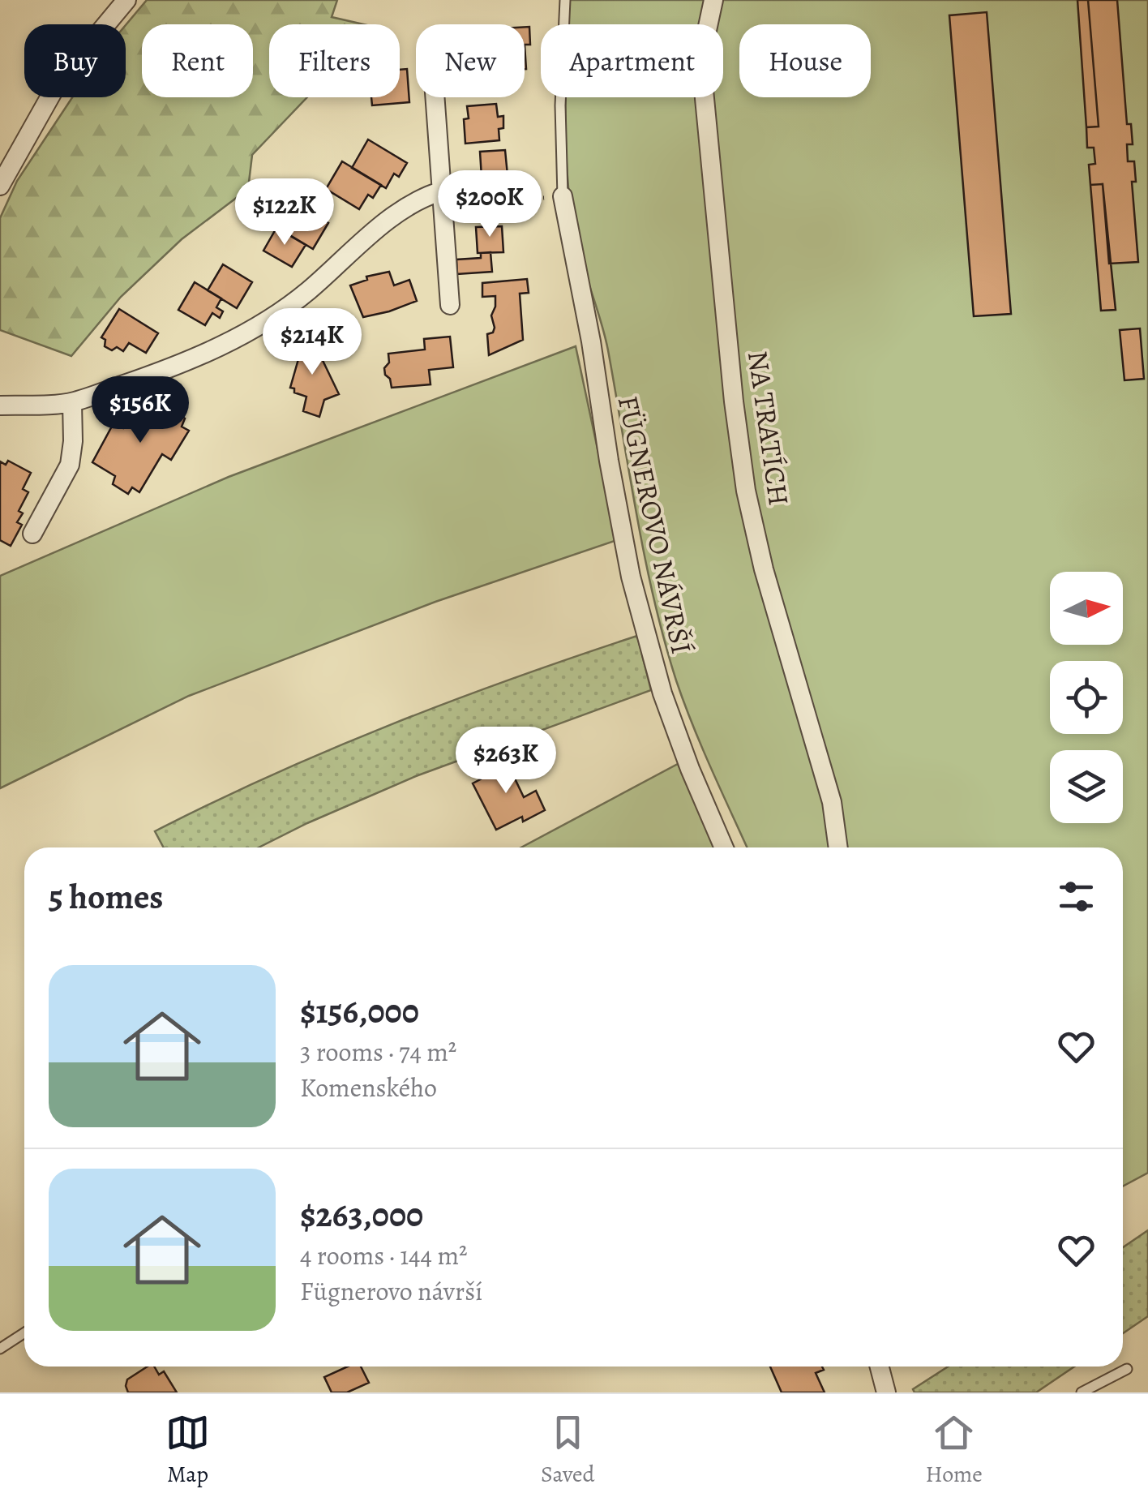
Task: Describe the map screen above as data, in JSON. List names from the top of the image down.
{
  "streets": {
    "street": ["NA TRATÍCH", "FÜGNEROVO NÁVRŠÍ"]
  },
  "north": "right",
  "page": {
    "chip": [
      "Buy",
      "Rent",
      "Filters",
      "New",
      "Apartment",
      "House"
    ],
    "price": [
      "$200K",
      "$122K",
      "$214K",
      "$156K",
      "$263K"
    ],
    "heading": "5 homes",
    "list": [
      {
        "name": "$156,000",
        "note": "3 rooms · 74 m² · Komenského"
      },
      {
        "name": "$263,000",
        "note": "4 rooms · 144 m² · Fügnerovo návrší"
      }
    ],
    "tabs": ["Map", "Saved", "Home"]
  }
}
